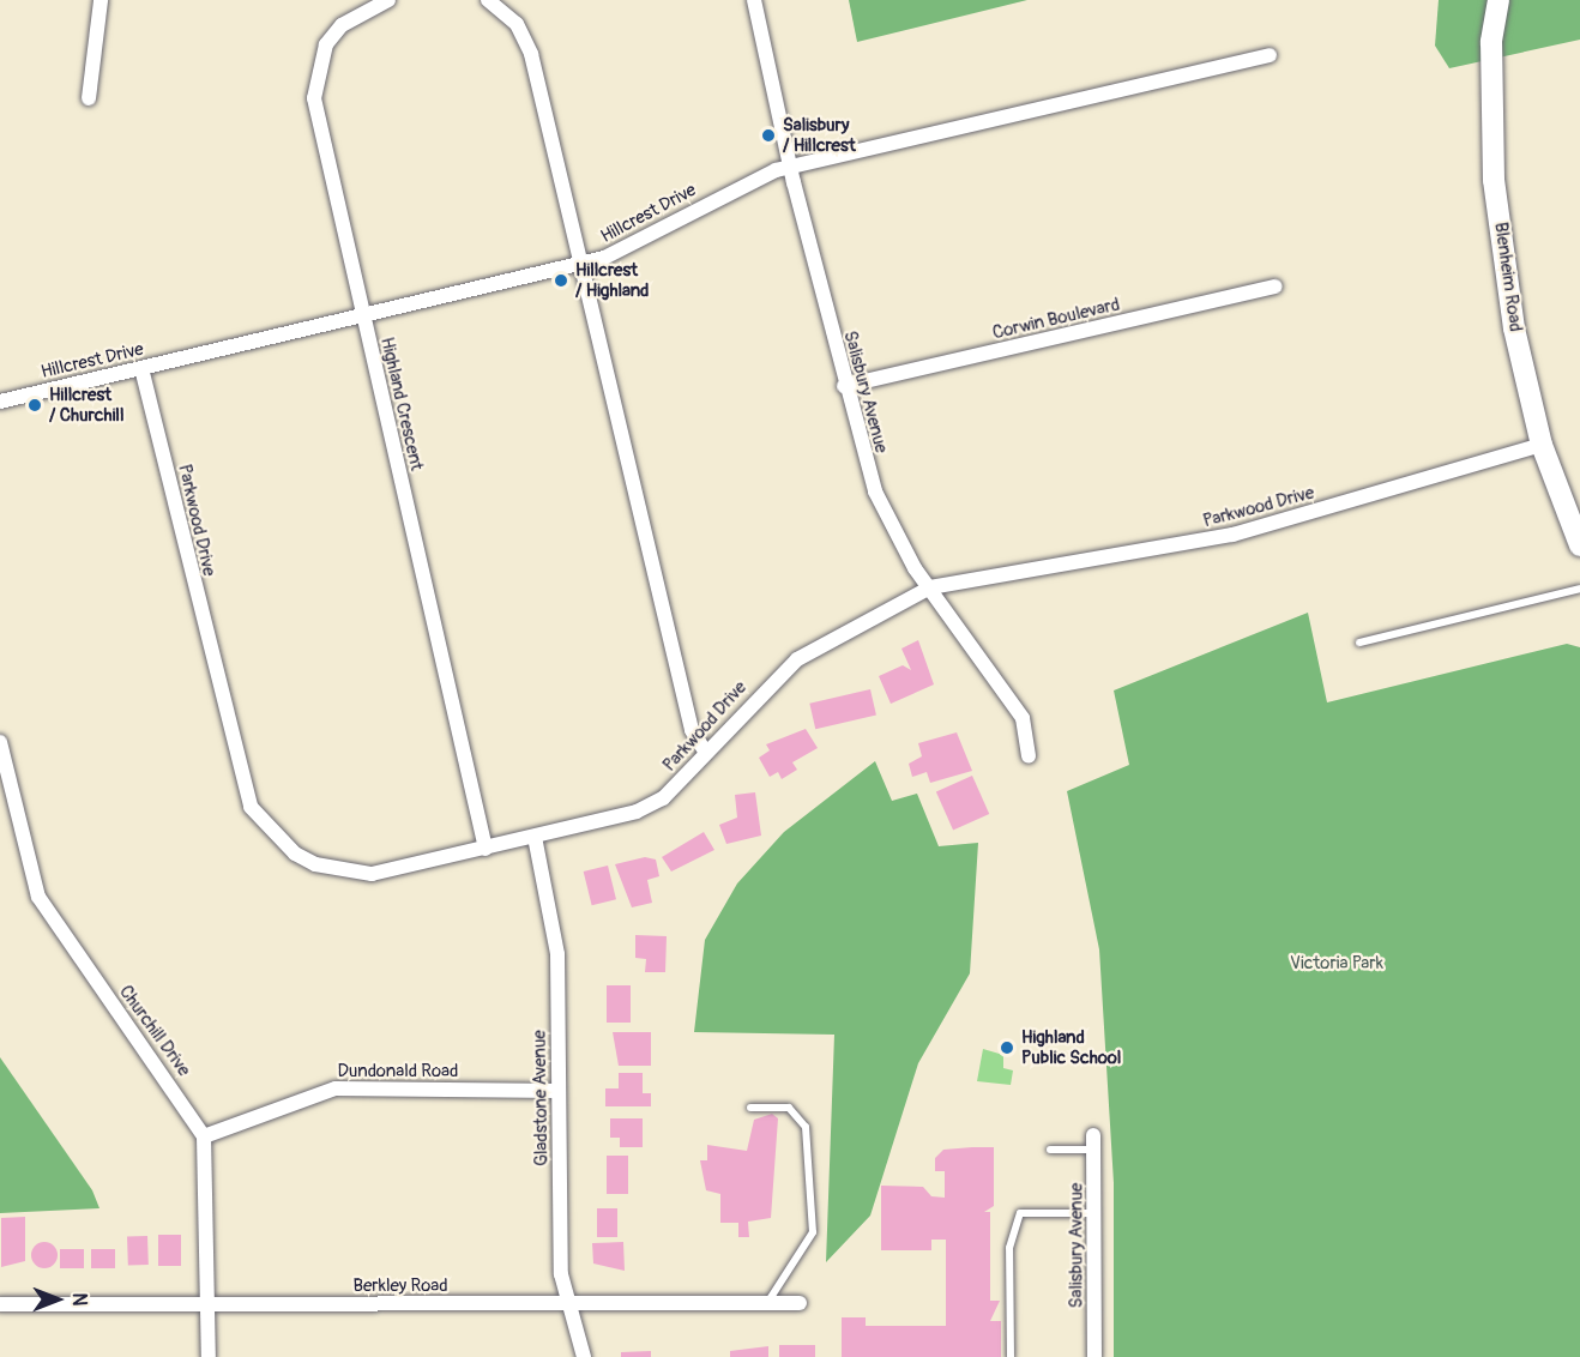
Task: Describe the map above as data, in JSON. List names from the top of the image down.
{
  "streets": {
    "main road": ["Blenheim Road"],
    "street": [
      "Hillcrest Drive",
      "Corwin Boulevard",
      "Salisbury Avenue",
      "Highland Crescent",
      "Parkwood Drive",
      "Churchill Drive",
      "Dundonald Road",
      "Gladstone Avenue",
      "Berkley Road"
    ]
  },
  "crossings": [
    ["Hillcrest Drive", "Salisbury Avenue"],
    ["Hillcrest Drive", "Highland Crescent"],
    ["Hillcrest Drive", "Parkwood Drive"],
    ["Blenheim Road", "Parkwood Drive"],
    ["Corwin Boulevard", "Salisbury Avenue"],
    ["Salisbury Avenue", "Parkwood Drive"],
    ["Highland Crescent", "Parkwood Drive"],
    ["Parkwood Drive", "Gladstone Avenue"],
    ["Churchill Drive", "Dundonald Road"],
    ["Dundonald Road", "Gladstone Avenue"],
    ["Gladstone Avenue", "Berkley Road"]
  ],
  "parks": ["Victoria Park"],
  "places": [
    "Salisbury / Hillcrest",
    "Hillcrest / Highland",
    "Hillcrest / Churchill",
    "Highland Public School"
  ],
  "north": "right"
}
